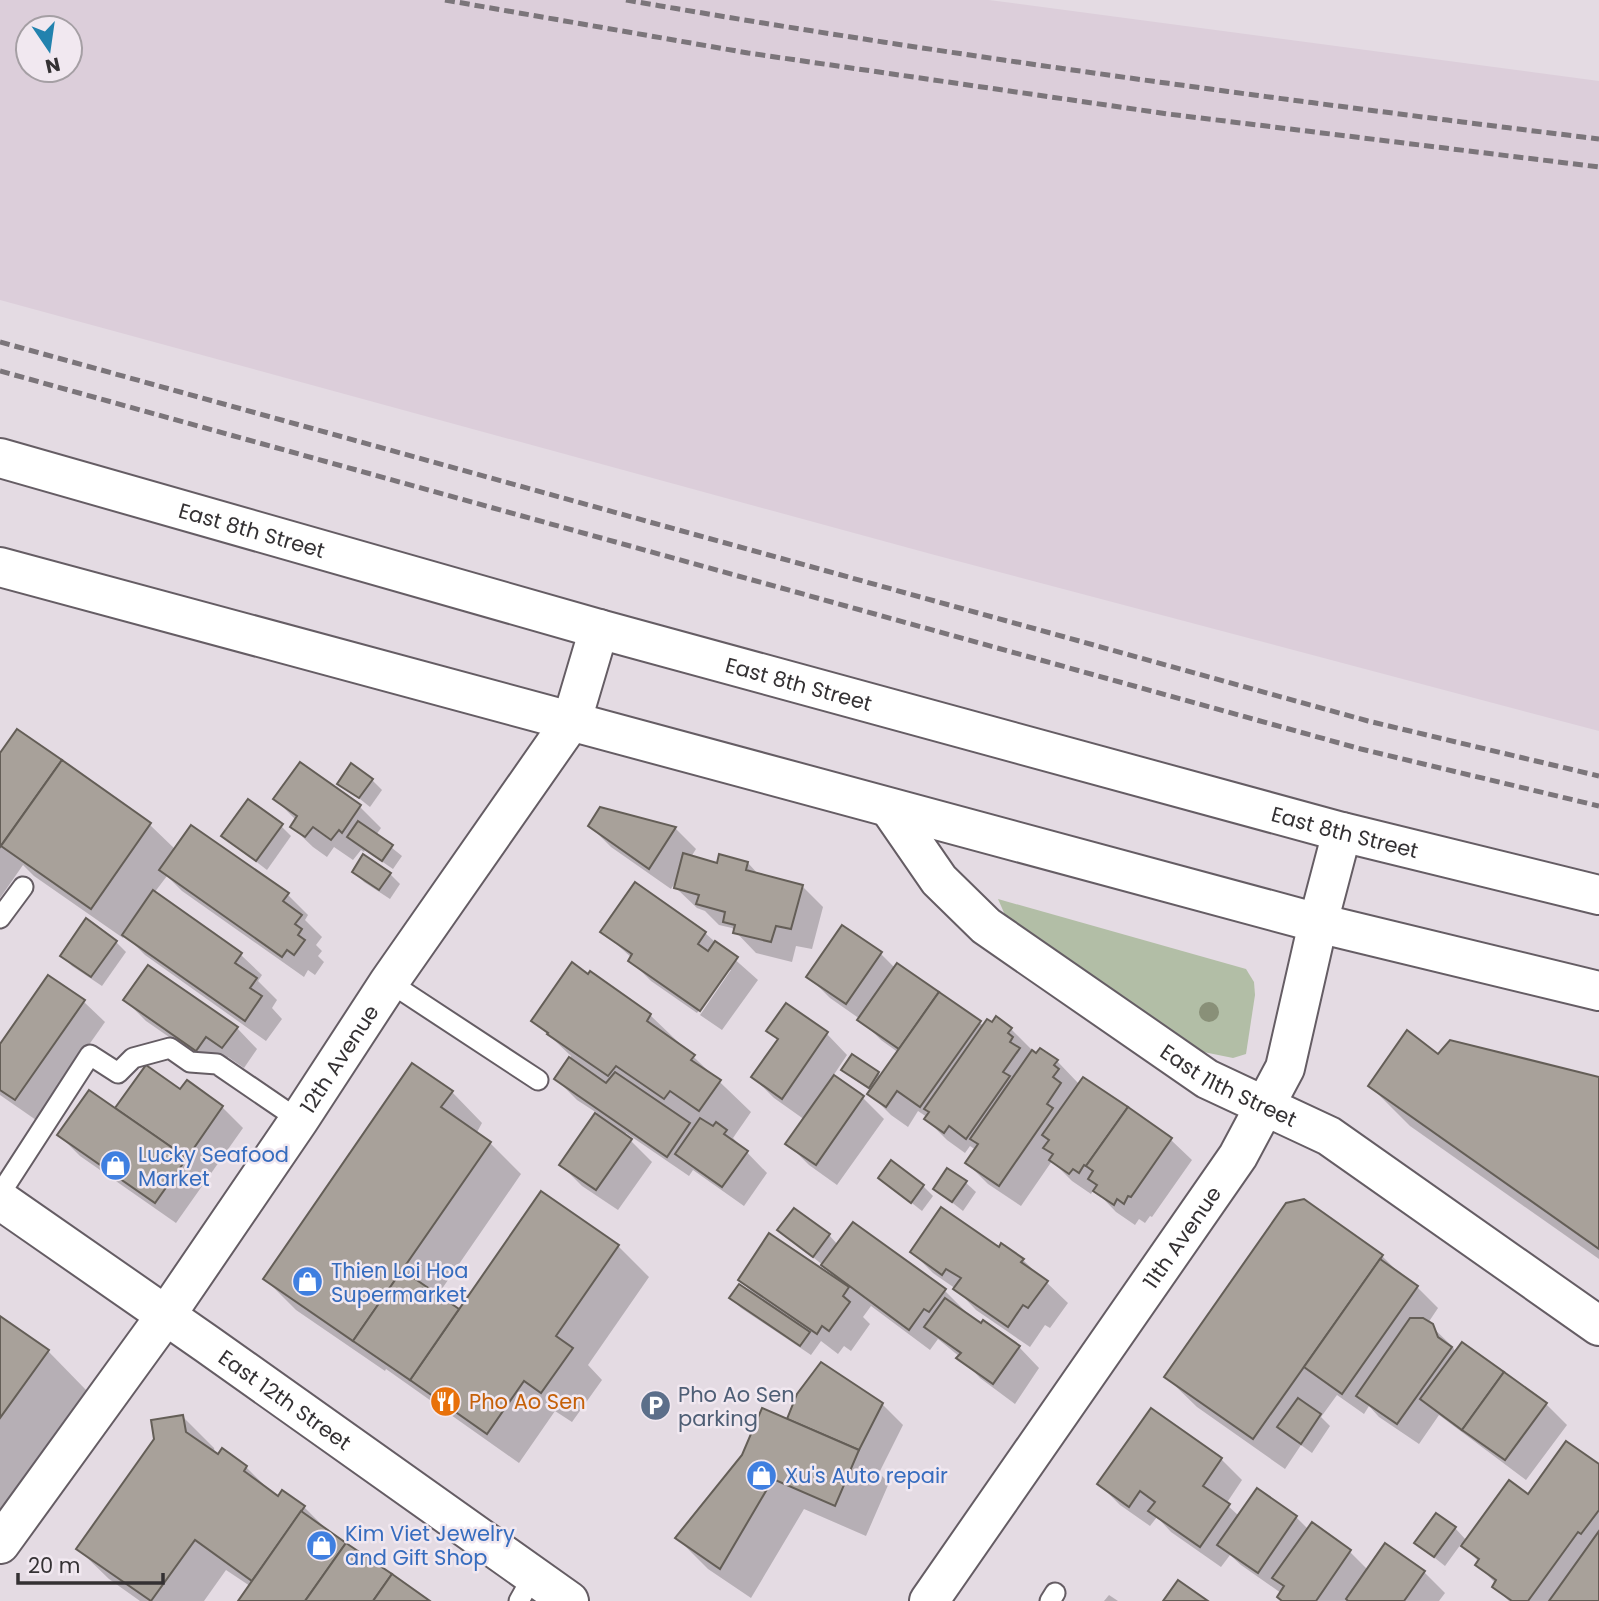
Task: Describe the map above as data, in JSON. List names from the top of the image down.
{
  "streets": {
    "main road": [
      "East 8th Street",
      "12th Avenue",
      "East 11th Street",
      "11th Avenue",
      "East 12th Street"
    ]
  },
  "crossings": [
    ["East 8th Street", "12th Avenue"],
    ["East 8th Street", "11th Avenue"],
    ["12th Avenue", "East 12th Street"],
    ["East 11th Street", "11th Avenue"]
  ],
  "places": {
    "shop": [
      "Lucky Seafood Market",
      "Thien Loi Hoa Supermarket",
      "Xu's Auto repair",
      "Kim Viet Jewelry and Gift Shop"
    ],
    "restaurant": ["Pho Ao Sen"],
    "parking": ["Pho Ao Sen parking"]
  },
  "scale_bar": "20 m",
  "north": "bottom"
}
